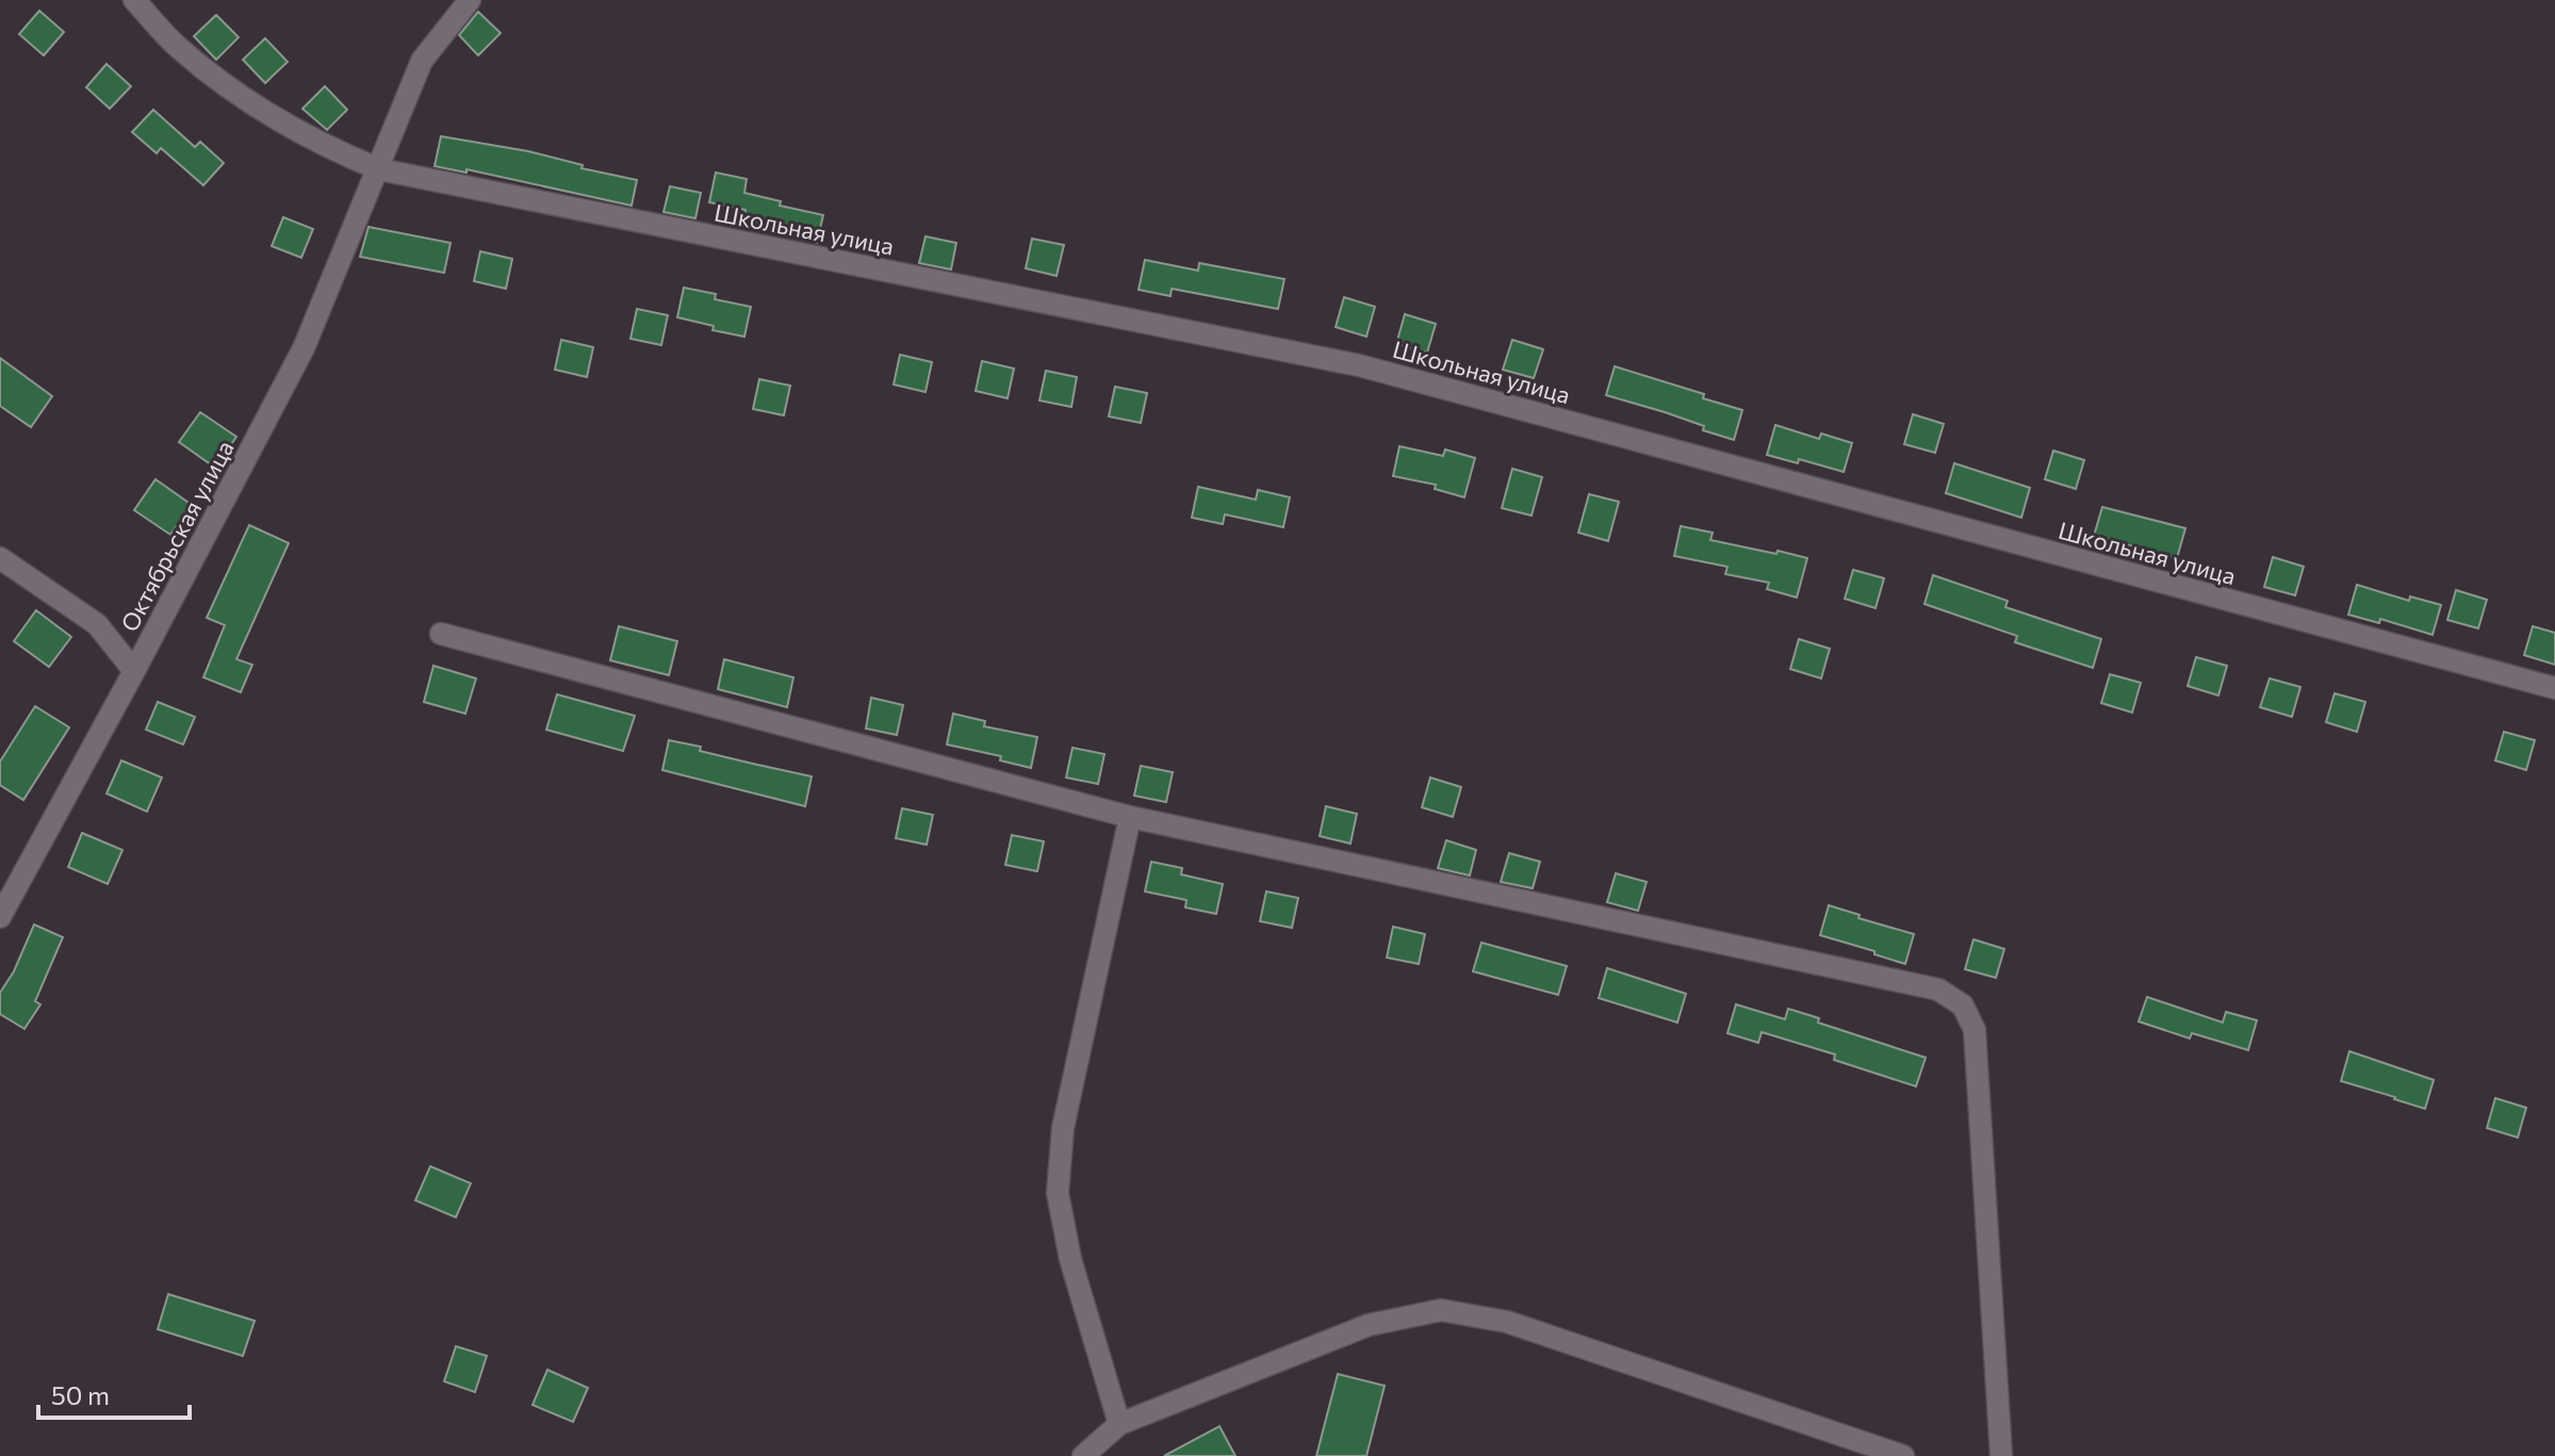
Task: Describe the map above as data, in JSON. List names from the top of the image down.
{
  "streets": {
    "street": ["Школьная улица", "Октябрьская улица"]
  },
  "crossings": [
    ["Школьная улица", "Октябрьская улица"]
  ],
  "scale_bar": "50 m"
}
